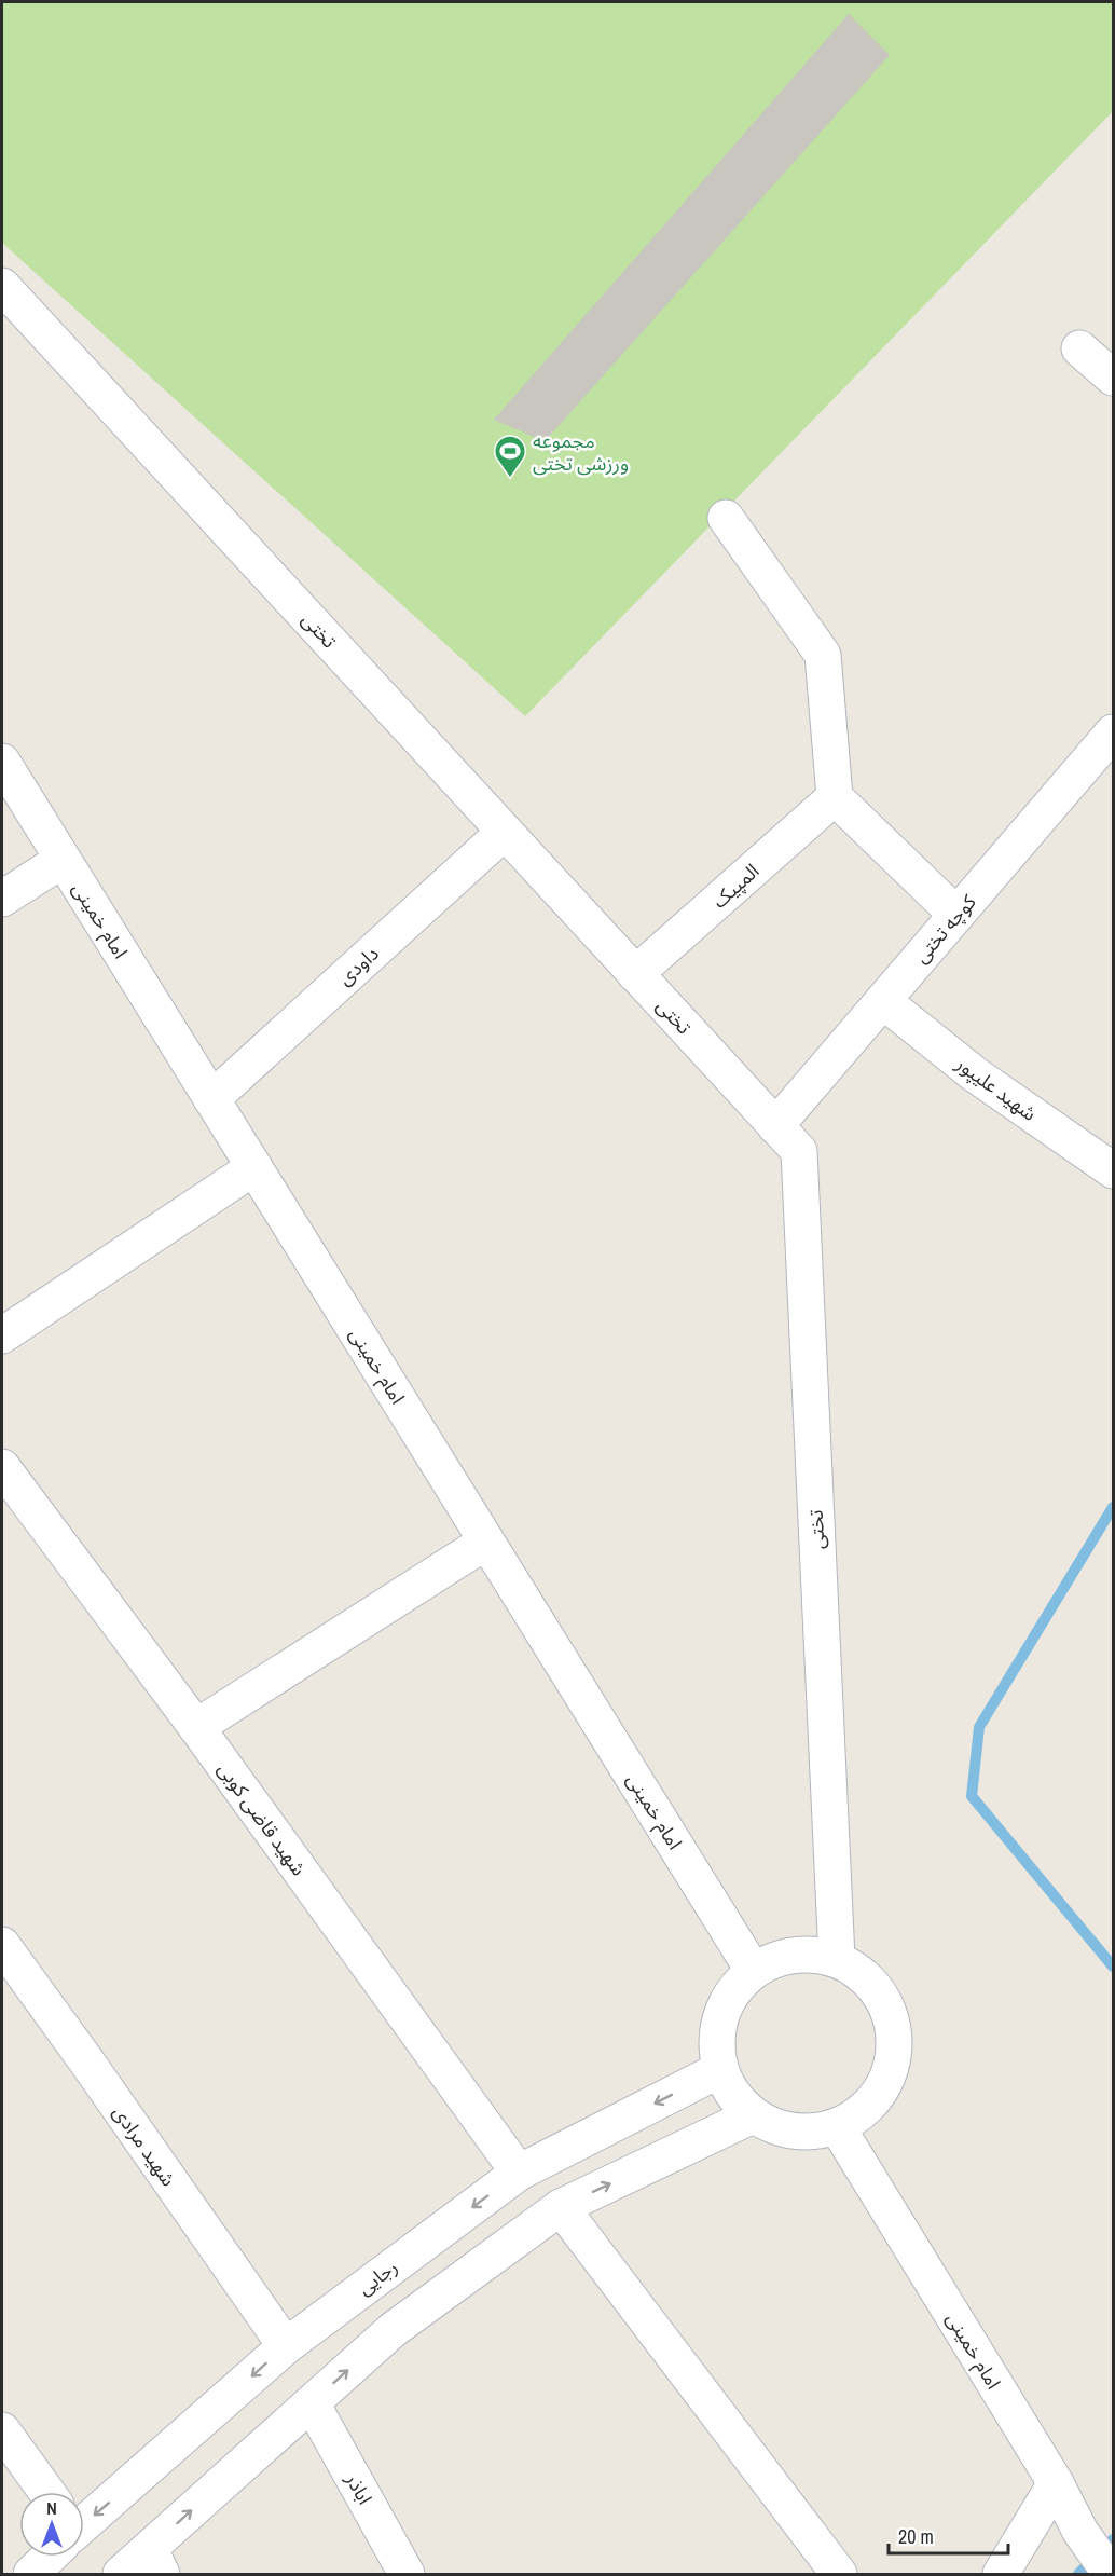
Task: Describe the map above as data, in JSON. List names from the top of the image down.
{
  "streets": {
    "street": [
      "تختی",
      "المپیک",
      "امام خمینی",
      "کوچه تختی",
      "داودی",
      "شهید علیپور",
      "شهید قاضی کوبی",
      "شهید مرادی",
      "رجایی",
      "اباذر"
    ]
  },
  "crossings": [
    ["تختی", "المپیک"],
    ["تختی", "امام خمینی"],
    ["تختی", "کوچه تختی"],
    ["تختی", "داودی"],
    ["تختی", "رجایی"],
    ["امام خمینی", "داودی"],
    ["امام خمینی", "رجایی"],
    ["کوچه تختی", "شهید علیپور"],
    ["شهید قاضی کوبی", "رجایی"],
    ["شهید مرادی", "رجایی"]
  ],
  "places": {
    "sports": ["مجموعه ورزشی تختی"]
  },
  "scale_bar": "20 m",
  "north": "top"
}
